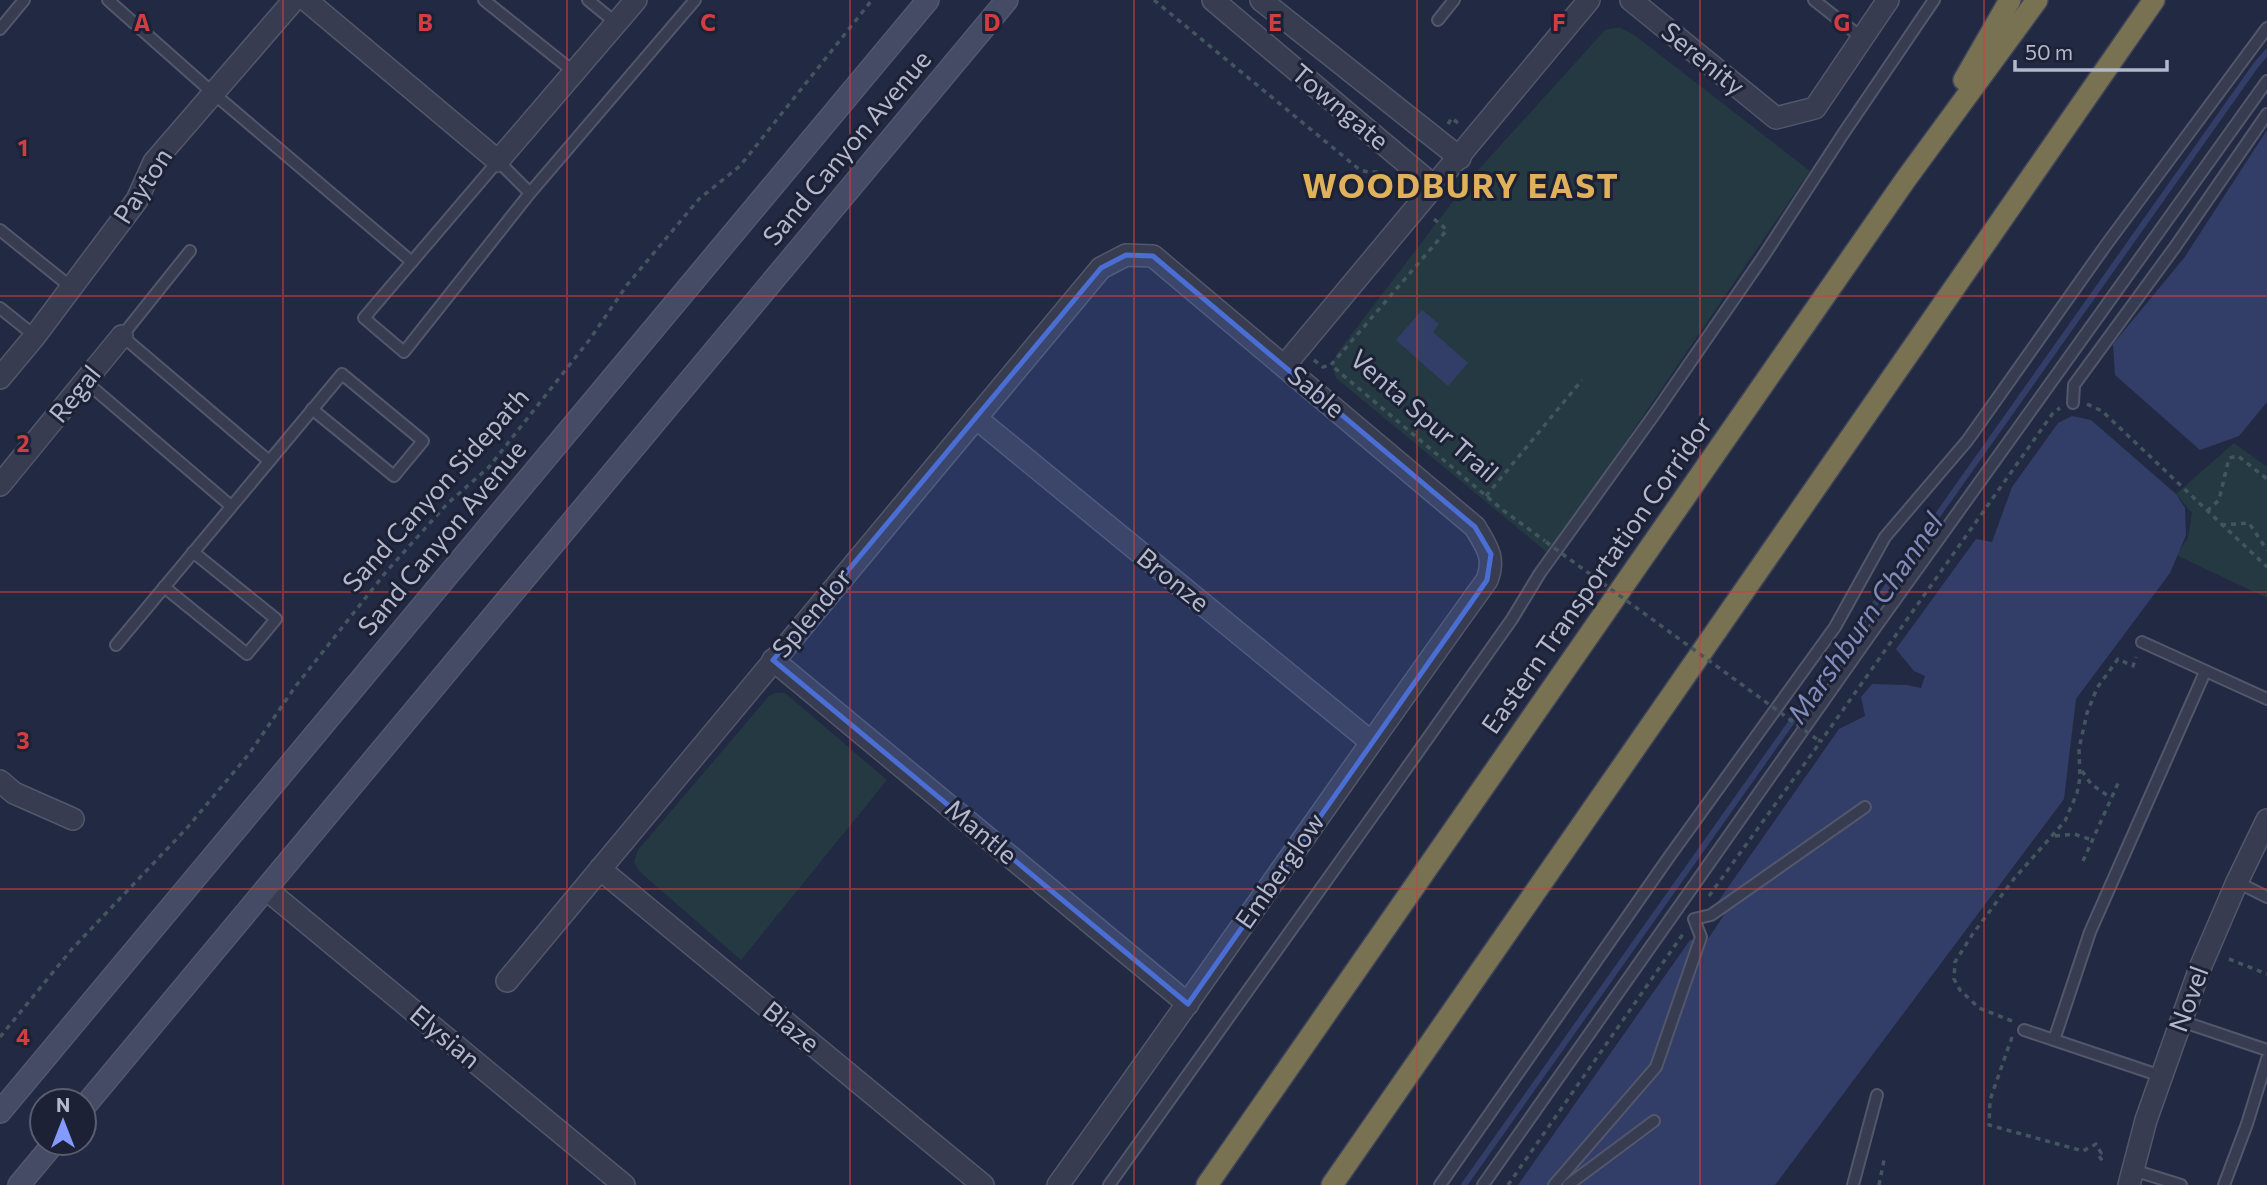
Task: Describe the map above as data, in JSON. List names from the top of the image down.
{
  "streets": {
    "highway": ["Eastern Transportation Corridor"],
    "main road": ["Sand Canyon Avenue"],
    "street": [
      "Serenity",
      "Towngate",
      "Payton",
      "Sable",
      "Regal",
      "Bronze",
      "Splendor",
      "Mantle",
      "Emberglow",
      "Novel",
      "Blaze",
      "Elysian"
    ],
    "path": ["Venta Spur Trail", "Sand Canyon Sidepath"]
  },
  "crossings": [
    ["Sand Canyon Avenue", "Elysian"],
    ["Sable", "Splendor"],
    ["Sable", "Emberglow"],
    ["Bronze", "Splendor"],
    ["Bronze", "Emberglow"],
    ["Splendor", "Mantle"],
    ["Splendor", "Blaze"],
    ["Mantle", "Emberglow"]
  ],
  "districts": ["WOODBURY EAST"],
  "water": ["Marshburn Channel"],
  "scale_bar": "50 m",
  "north": "top",
  "grid": {
    "columns": [
      "A",
      "B",
      "C",
      "D",
      "E",
      "F",
      "G"
    ],
    "rows": [
      "1",
      "2",
      "3",
      "4"
    ]
  }
}
